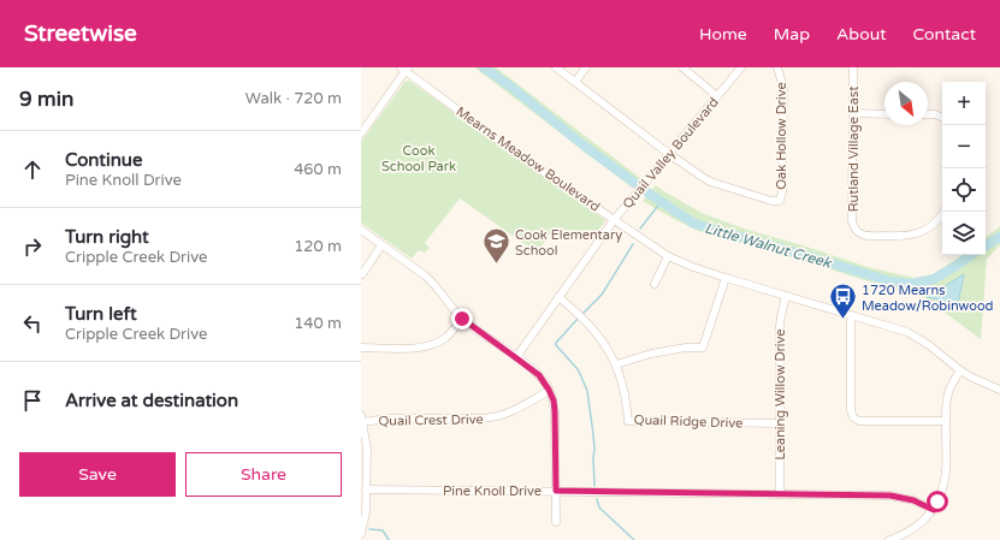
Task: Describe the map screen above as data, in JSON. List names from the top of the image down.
{
  "streets": {
    "street": [
      "Oak Hollow Drive",
      "Rutland Village East",
      "Quail Valley Boulevard",
      "Mearns Meadow Boulevard",
      "Leaning Willow Drive",
      "Quail Crest Drive",
      "Quail Ridge Drive",
      "Pine Knoll Drive"
    ]
  },
  "crossings": [
    ["Oak Hollow Drive", "Quail Valley Boulevard"],
    ["Quail Valley Boulevard", "Mearns Meadow Boulevard"],
    ["Quail Valley Boulevard", "Quail Ridge Drive"],
    ["Mearns Meadow Boulevard", "Leaning Willow Drive"],
    ["Leaning Willow Drive", "Quail Ridge Drive"],
    ["Leaning Willow Drive", "Pine Knoll Drive"]
  ],
  "water": ["Little Walnut Creek"],
  "parks": ["Cook School Park"],
  "places": {
    "school or university": ["Cook Elementary School"],
    "bus stop": ["1720 Mearns Meadow/Robinwood"]
  },
  "north": "bottom right",
  "page": {
    "header": "Streetwise",
    "nav": [
      "Home",
      "Map",
      "About",
      "Contact"
    ],
    "heading": ["9 min", "Walk · 720 m"],
    "map_buttons": ["+", "−"],
    "list": [
      ["Continue", "Pine Knoll Drive", "460 m"],
      ["Turn right", "Cripple Creek Drive", "120 m"],
      ["Turn left", "Cripple Creek Drive", "140 m"],
      "Arrive at destination"
    ],
    "buttons": ["Save", "Share"]
  }
}
